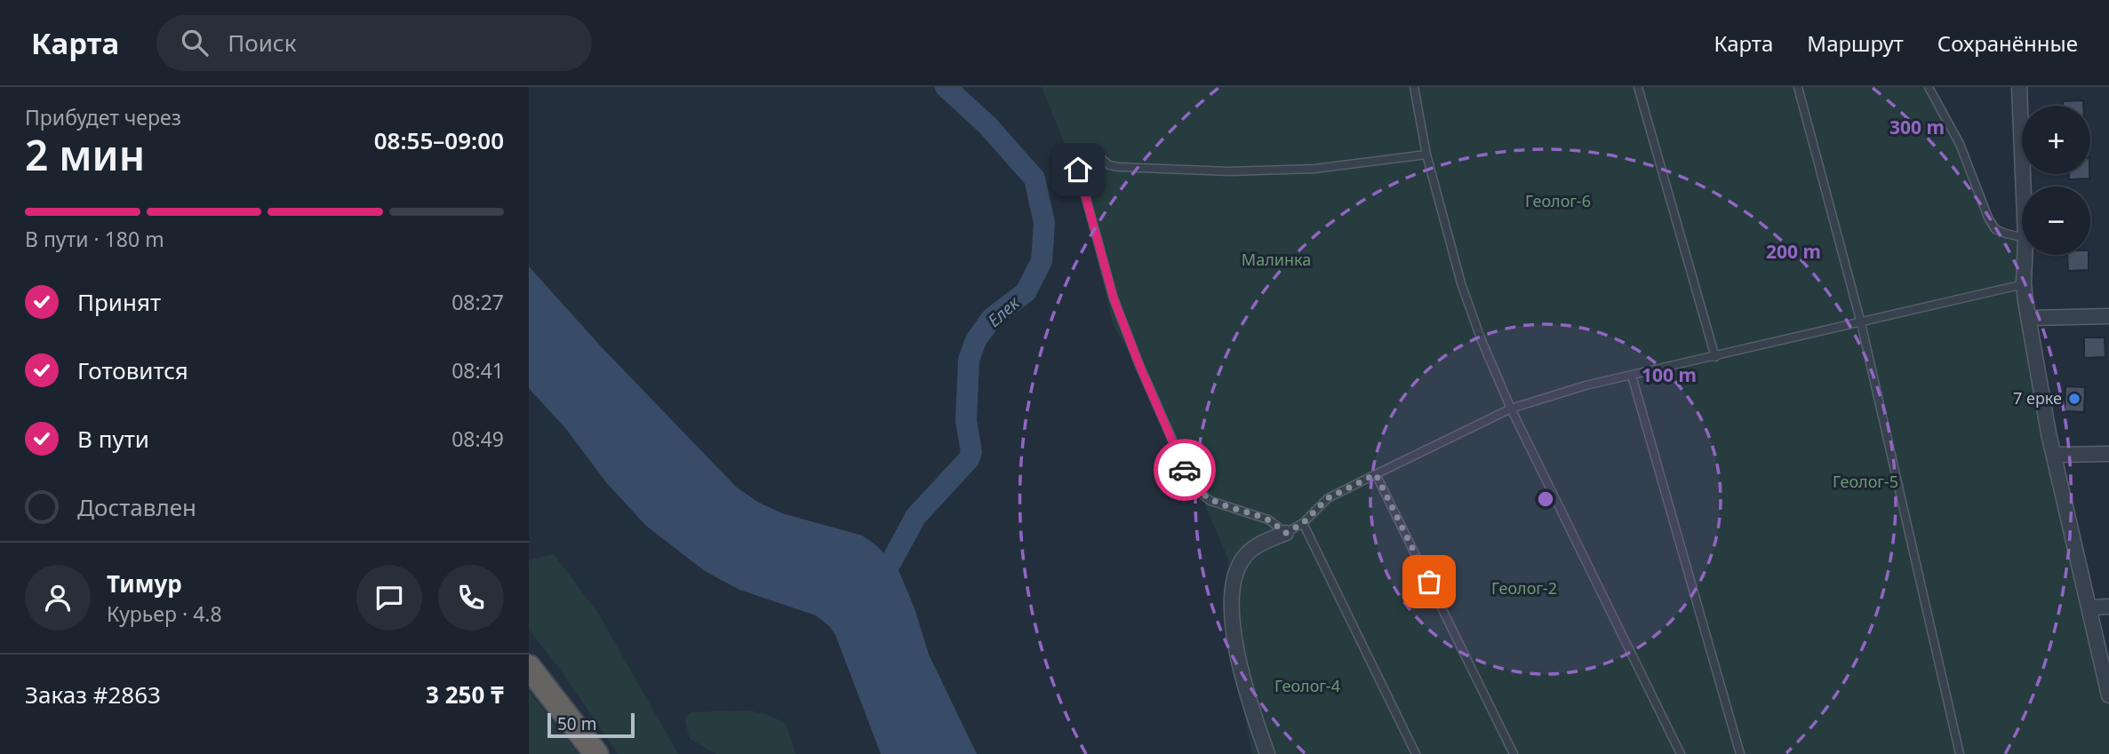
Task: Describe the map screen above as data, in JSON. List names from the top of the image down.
{
  "water": ["Елек"],
  "parks": [
    "Геолог-6",
    "Малинка",
    "Геолог-5",
    "Геолог-2",
    "Геолог-4"
  ],
  "places": ["7 ерке"],
  "scale_bar": "50 m",
  "page": {
    "header": "Карта",
    "search": "Поиск",
    "nav": ["Карта", "Маршрут", "Сохранённые"],
    "heading": ["2 мин", "Прибудет через", "08:55–09:00"],
    "panel": [
      "Тимур",
      "Курьер · 4.8",
      "Заказ #2863",
      "3 250 ₸"
    ],
    "map_buttons": ["+", "−"],
    "bar": "В пути · 180 m",
    "list": [
      ["Принят", "08:27"],
      ["Готовится", "08:41"],
      ["В пути", "08:49"],
      "Доставлен"
    ],
    "scale": "50 m"
  },
  "rings": ["300 m", "200 m", "100 m"]
}
